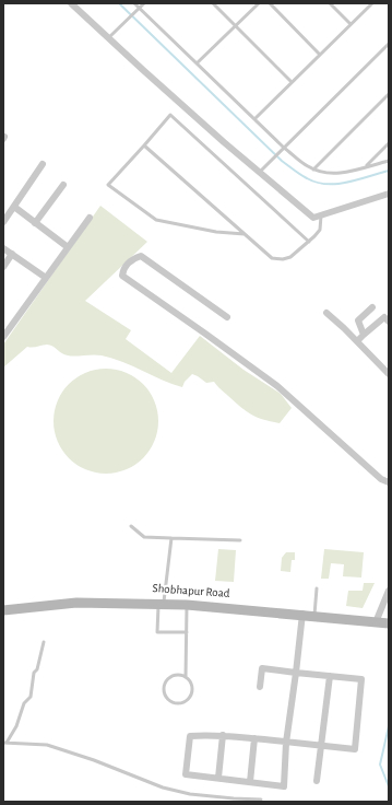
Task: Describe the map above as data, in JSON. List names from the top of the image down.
{
  "streets": {
    "main road": ["Shobhapur Road"]
  }
}
